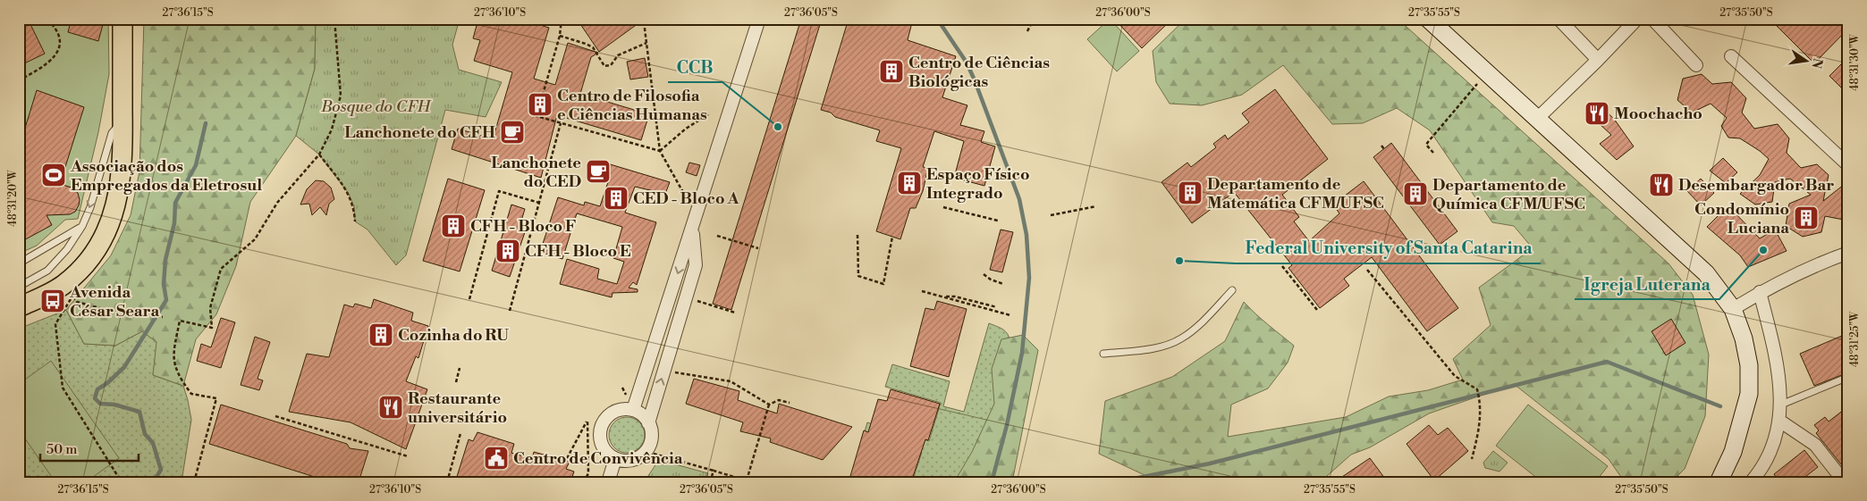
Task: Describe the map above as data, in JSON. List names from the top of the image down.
{
  "parks": ["Bosque do CFH"],
  "places": {
    "building": [
      "Centro de Ciências Biológicas",
      "Centro de Filosofia e Ciências Humanas",
      "Espaço Físico Integrado",
      "Departamento de Matemática CFM/UFSC",
      "Departamento de Química CFM/UFSC",
      "CED - Bloco A",
      "Condomínio Luciana",
      "CFH - Bloco F",
      "CFH - Bloco E",
      "Cozinha do RU"
    ],
    "restaurant": ["Moochacho", "Desembargador Bar", "Restaurante universitário"],
    "other": ["CCB", "Igreja Luterana", "Federal University of Santa Catarina"],
    "cafe": ["Lanchonete do CFH", "Lanchonete do CED"],
    "sports": ["Associação dos Empregados da Eletrosul"],
    "bus stop": ["Avenida César Seara"],
    "public building": ["Centro de Convivência"]
  },
  "scale_bar": "50 m",
  "north": "right",
  "coordinates": [
    "27°36'15\"S",
    "27°36'10\"S",
    "27°36'05\"S",
    "27°36'00\"S",
    "27°35'55\"S",
    "27°35'50\"S",
    "48°31'30\"W",
    "48°31'20\"W",
    "48°31'25\"W"
  ]
}
